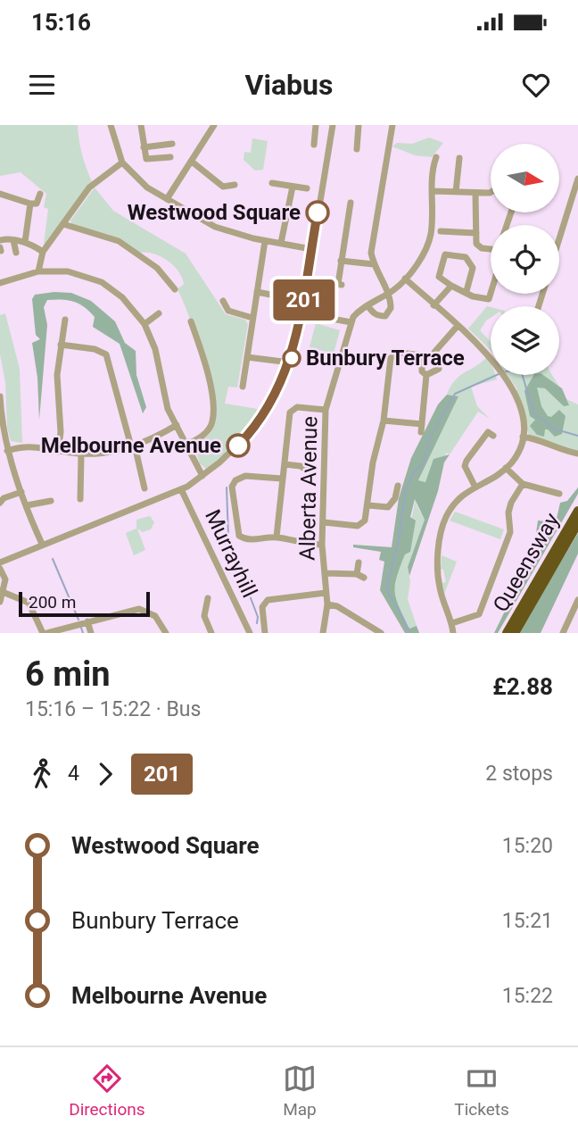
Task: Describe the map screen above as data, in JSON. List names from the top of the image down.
{
  "streets": {
    "highway": ["Queensway"],
    "street": ["Alberta Avenue", "Murrayhill"]
  },
  "places": ["Westwood Square", "Bunbury Terrace", "Melbourne Avenue"],
  "lines": ["bus line 201"],
  "scale_bar": "200 m",
  "north": "right",
  "page": {
    "status": "15:16",
    "header": "Viabus",
    "on_map": "201",
    "scale": "200 m",
    "heading": ["6 min", "15:16 – 15:22 · Bus", "£2.88"],
    "legs": ["4", "201", "2 stops"],
    "list": [
      {
        "name": "Westwood Square",
        "value": "15:20"
      },
      {
        "name": "Bunbury Terrace",
        "value": "15:21"
      },
      {
        "name": "Melbourne Avenue",
        "value": "15:22"
      }
    ],
    "tabs": ["Directions", "Map", "Tickets"]
  }
}
